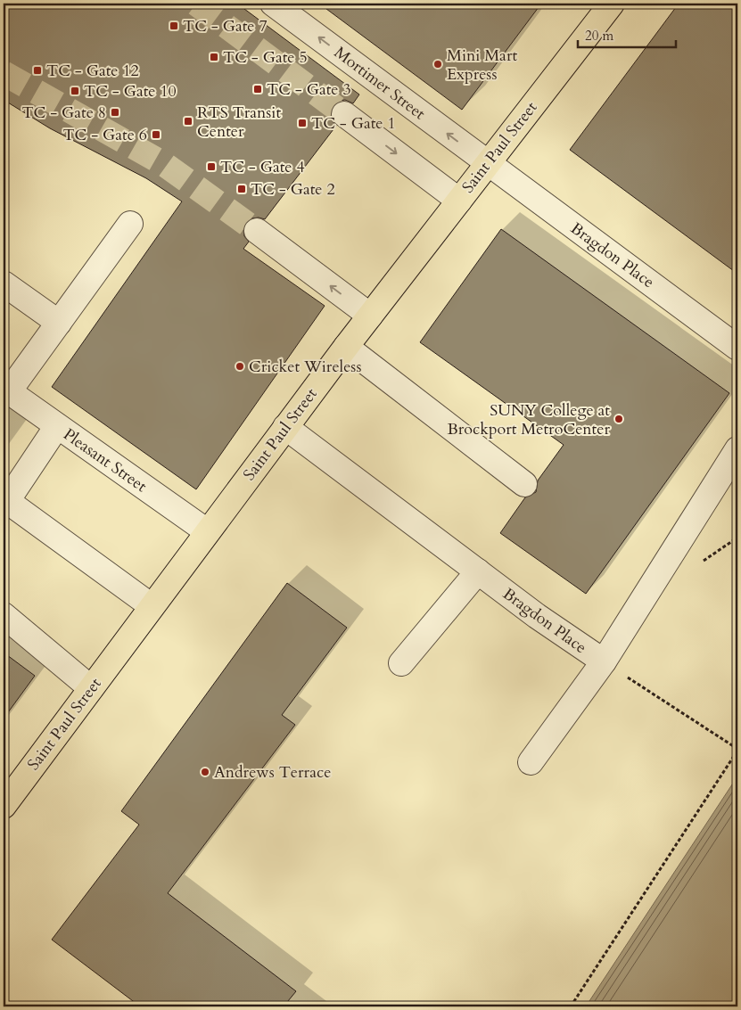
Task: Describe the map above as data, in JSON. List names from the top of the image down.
{
  "streets": {
    "main road": ["Saint Paul Street"],
    "street": ["Mortimer Street", "Bragdon Place", "Pleasant Street"]
  },
  "crossings": [
    ["Mortimer Street", "Saint Paul Street"],
    ["Mortimer Street", "Bragdon Place"],
    ["Saint Paul Street", "Bragdon Place"],
    ["Saint Paul Street", "Pleasant Street"]
  ],
  "places": {
    "transit": [
      "TC - Gate 7",
      "TC - Gate 5",
      "TC - Gate 12",
      "TC - Gate 3",
      "TC - Gate 10",
      "TC - Gate 8",
      "RTS Transit Center",
      "TC - Gate 1",
      "TC - Gate 6",
      "TC - Gate 4",
      "TC - Gate 2"
    ],
    "other": [
      "Mini Mart Express",
      "Cricket Wireless",
      "SUNY College at Brockport MetroCenter",
      "Andrews Terrace"
    ]
  },
  "scale_bar": "20 m"
}
